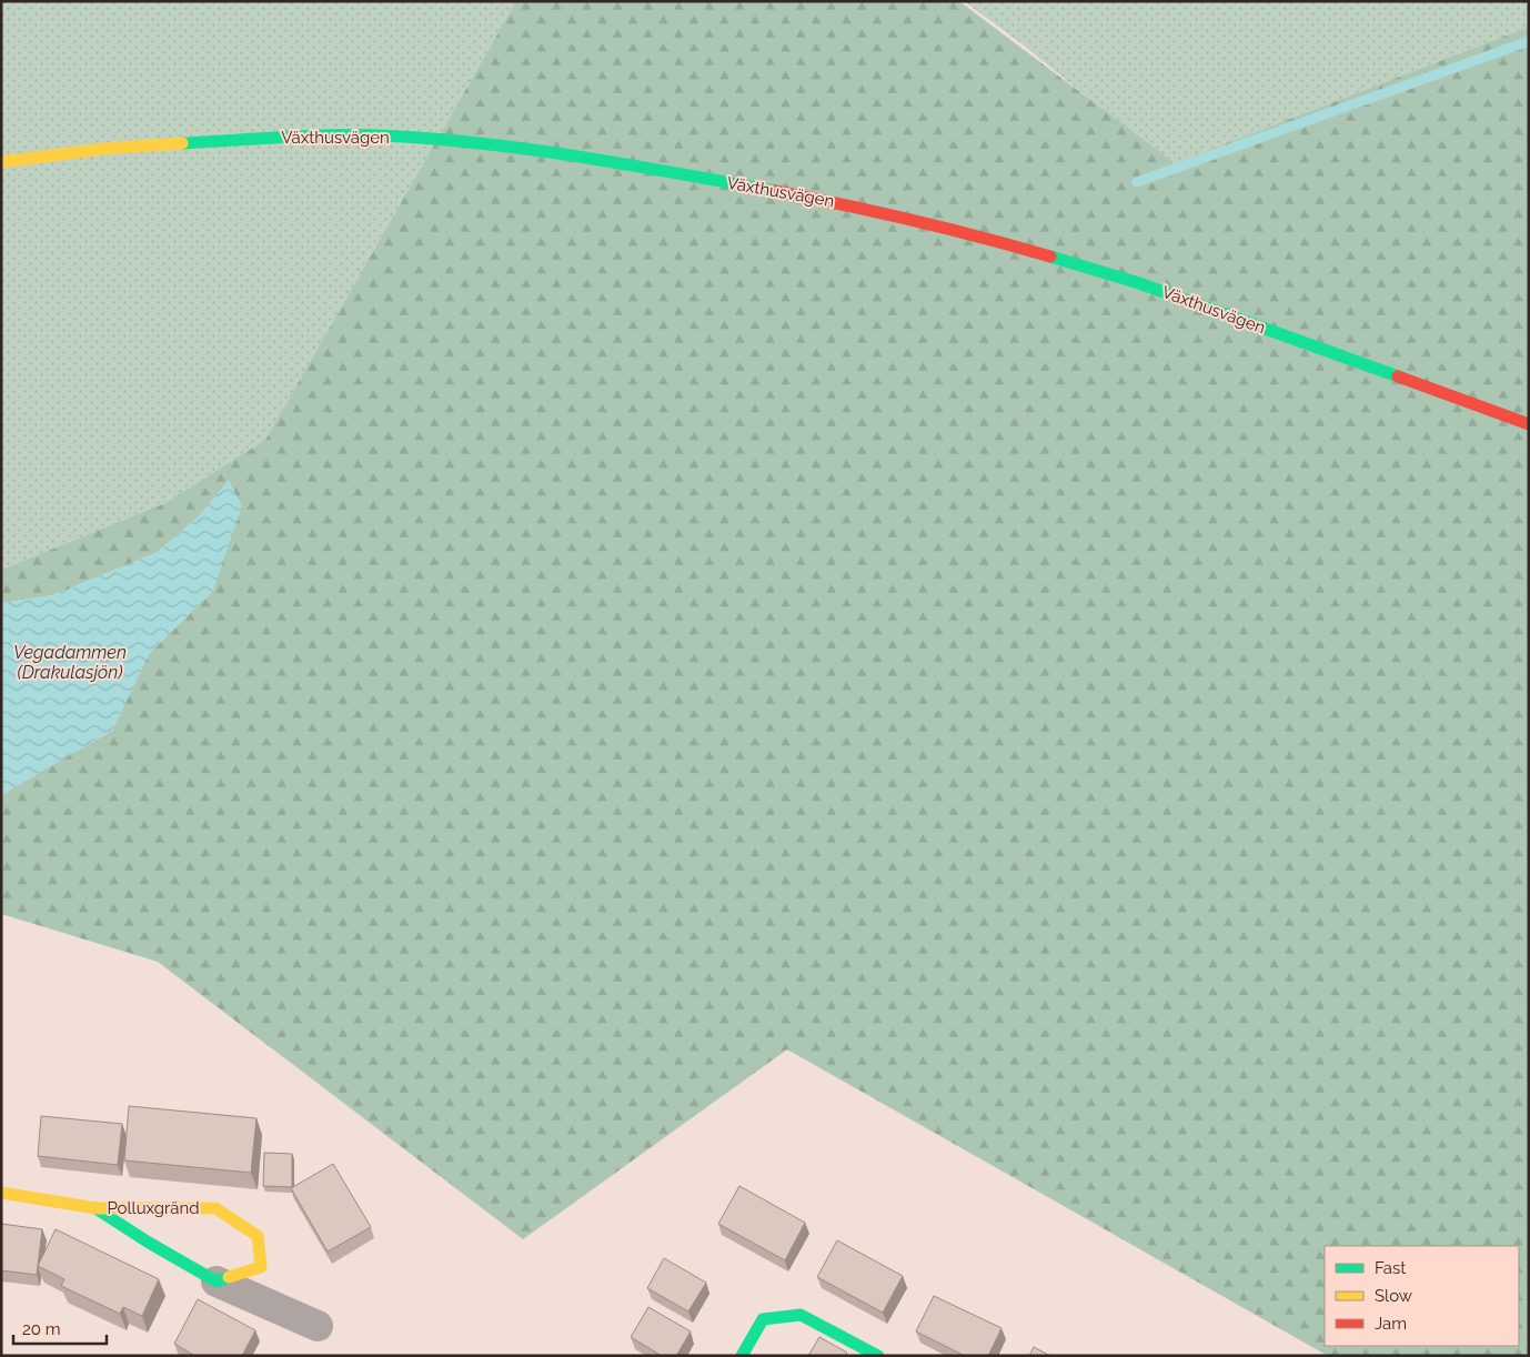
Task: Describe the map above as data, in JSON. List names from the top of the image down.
{
  "streets": {
    "street": ["Växthusvägen", "Polluxgränd"]
  },
  "water": ["Vegadammen (Drakulasjön)"],
  "legend": ["Fast", "Slow", "Jam"],
  "scale_bar": "20 m"
}
